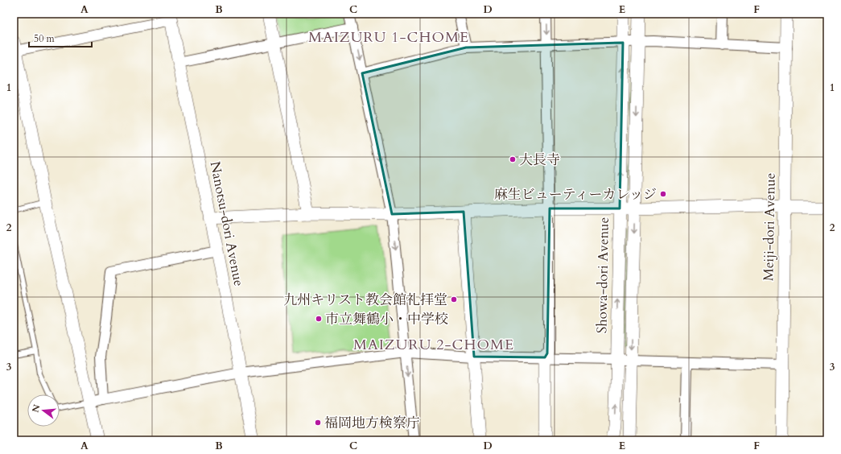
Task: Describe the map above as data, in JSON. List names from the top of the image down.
{
  "streets": {
    "street": ["Nanotsu-dori Avenue", "Meiji-dori Avenue", "Showa-dori Avenue"]
  },
  "districts": ["MAIZURU 1-CHOME", "MAIZURU 2-CHOME"],
  "places": [
    "大長寺",
    "麻生ビューティーカレッジ",
    "九州キリスト教会館礼拝堂",
    "市立舞鶴小・中学校",
    "福岡地方検察庁"
  ],
  "scale_bar": "50 m",
  "north": "left",
  "grid": {
    "columns": [
      "A",
      "B",
      "C",
      "D",
      "E",
      "F"
    ],
    "rows": ["1", "2", "3"]
  }
}
